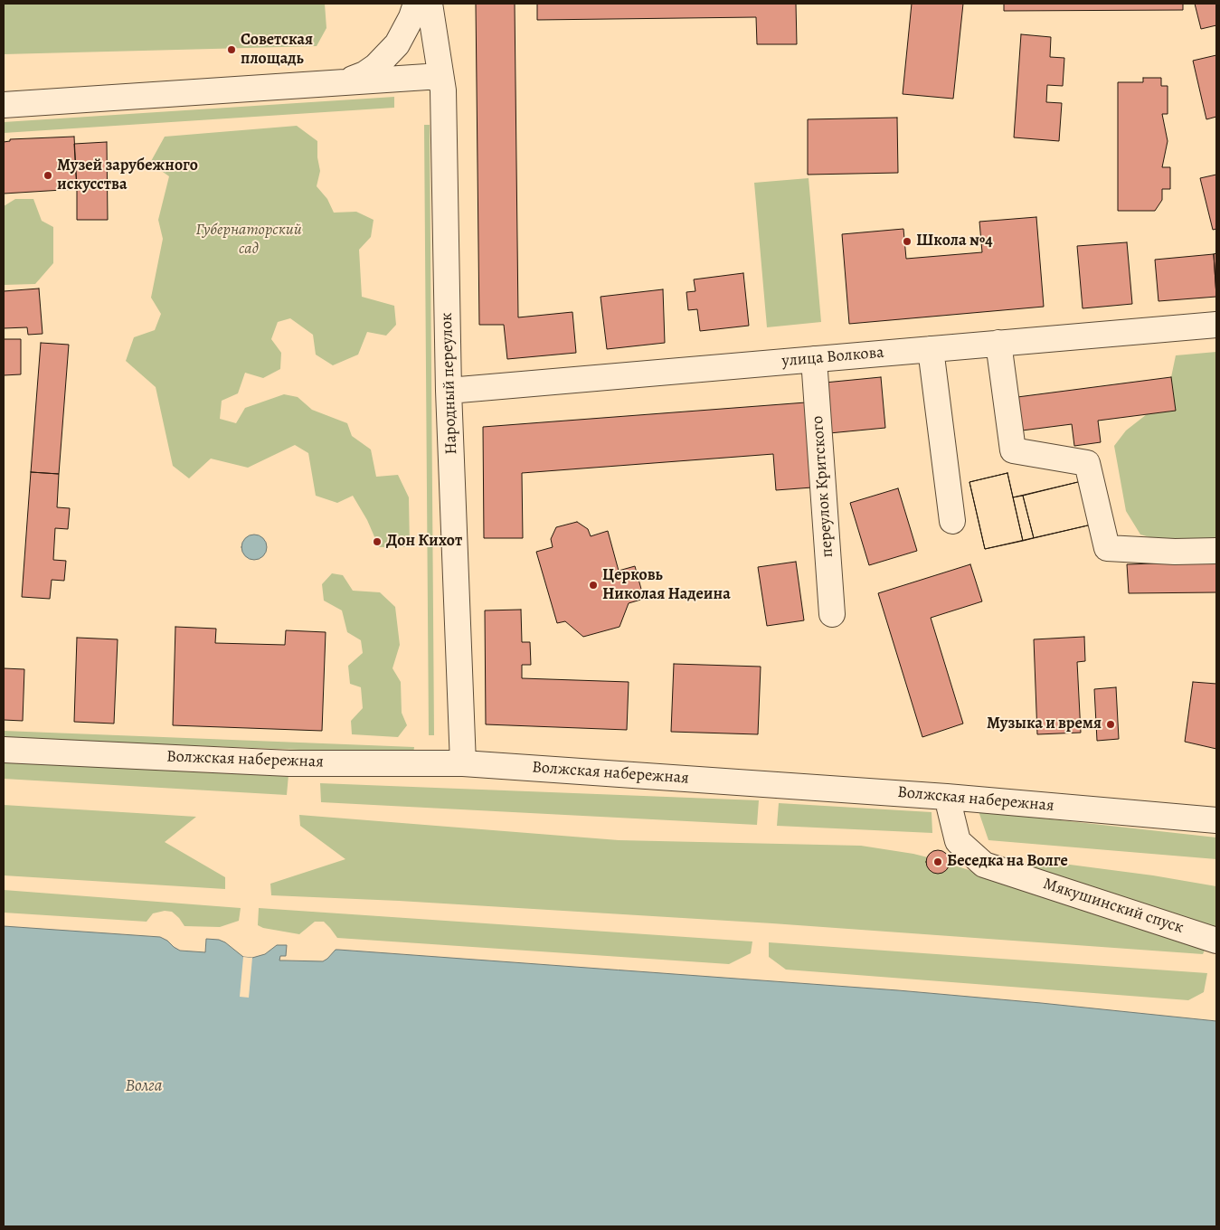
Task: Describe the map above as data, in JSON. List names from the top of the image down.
{
  "streets": {
    "street": [
      "улица Волкова",
      "Народный переулок",
      "переулок Критского",
      "Волжская набережная",
      "Мякушинский спуск"
    ]
  },
  "crossings": [
    ["улица Волкова", "Народный переулок"],
    ["улица Волкова", "переулок Критского"],
    ["Народный переулок", "Волжская набережная"],
    ["Волжская набережная", "Мякушинский спуск"]
  ],
  "water": ["Волга"],
  "parks": ["Губернаторский сад"],
  "places": [
    "Советская площадь",
    "Музей зарубежного искусства",
    "Школа №4",
    "Дон Кихот",
    "Церковь Николая Надеина",
    "Музыка и время",
    "Беседка на Волге"
  ]
}
